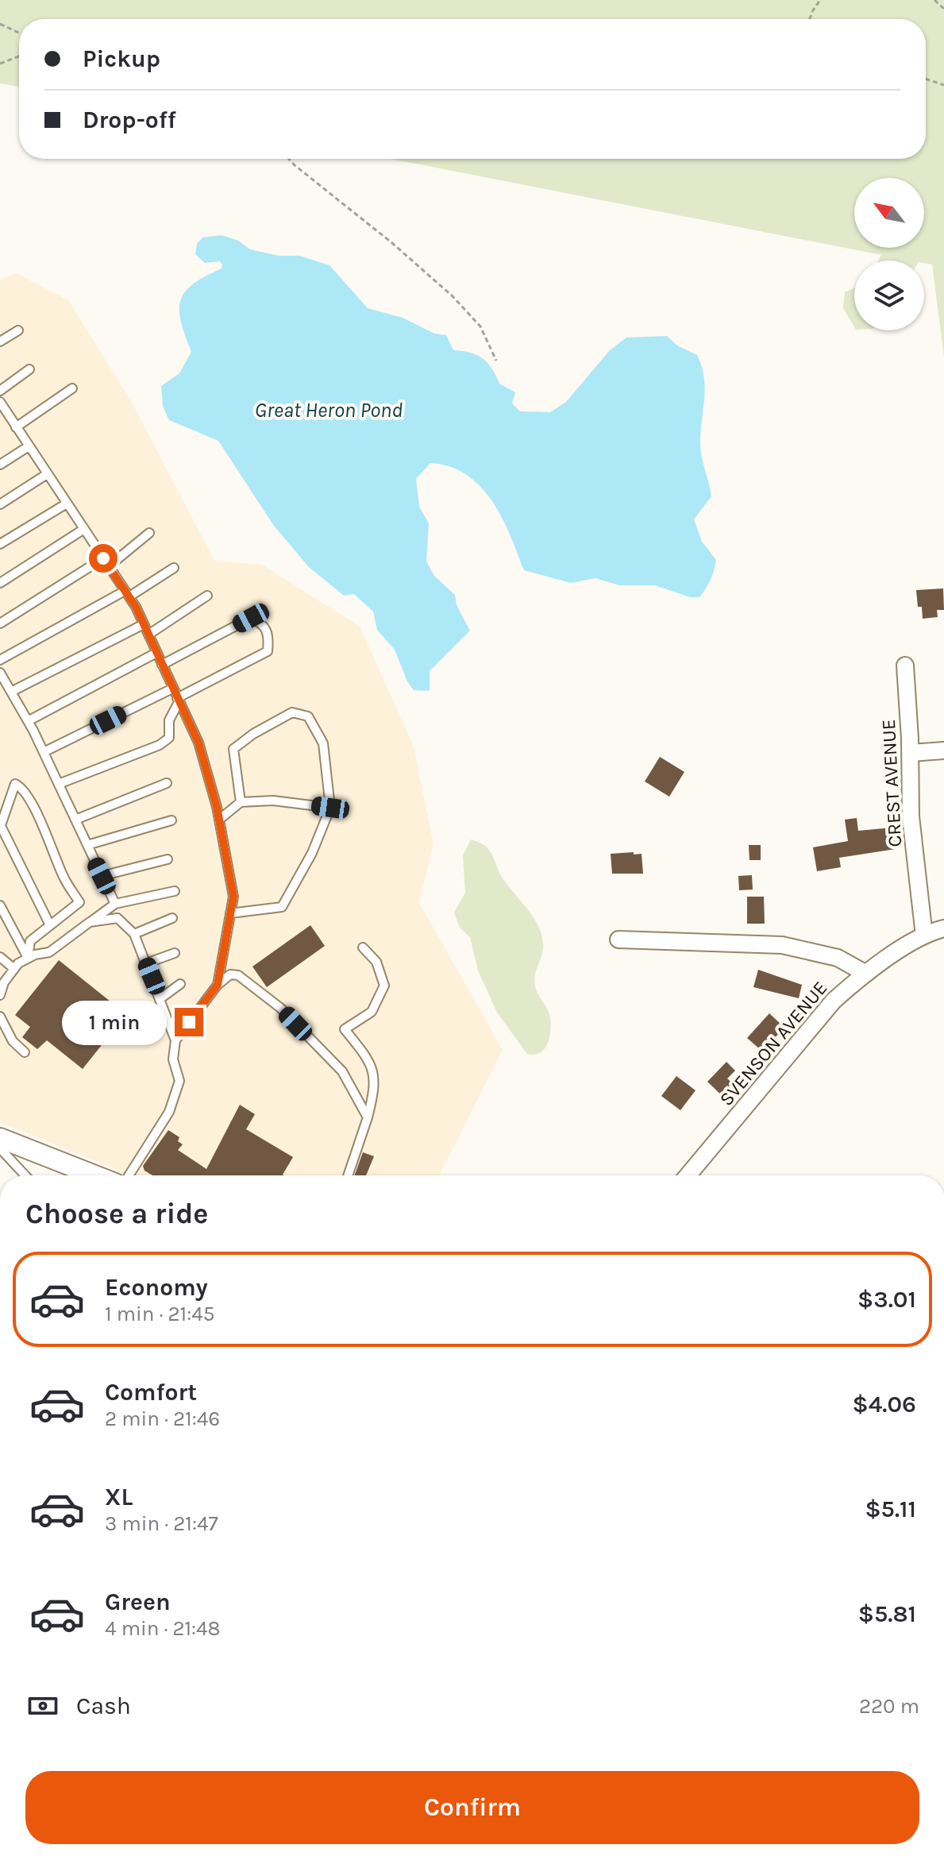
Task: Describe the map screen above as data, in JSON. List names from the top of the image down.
{
  "streets": {
    "street": ["CREST AVENUE", "SVENSON AVENUE"]
  },
  "crossings": [
    ["CREST AVENUE", "SVENSON AVENUE"]
  ],
  "water": ["Great Heron Pond"],
  "north": "top left",
  "page": {
    "banner": ["Pickup", "Drop-off"],
    "bubble": "1 min",
    "heading": "Choose a ride",
    "list": [
      {
        "name": "Economy",
        "note": "1 min · 21:45",
        "value": "$3.01"
      },
      {
        "name": "Comfort",
        "note": "2 min · 21:46",
        "value": "$4.06"
      },
      {
        "name": "XL",
        "note": "3 min · 21:47",
        "value": "$5.11"
      },
      {
        "name": "Green",
        "note": "4 min · 21:48",
        "value": "$5.81"
      }
    ],
    "pay": ["Cash", "220 m"],
    "buttons": "Confirm"
  }
}
